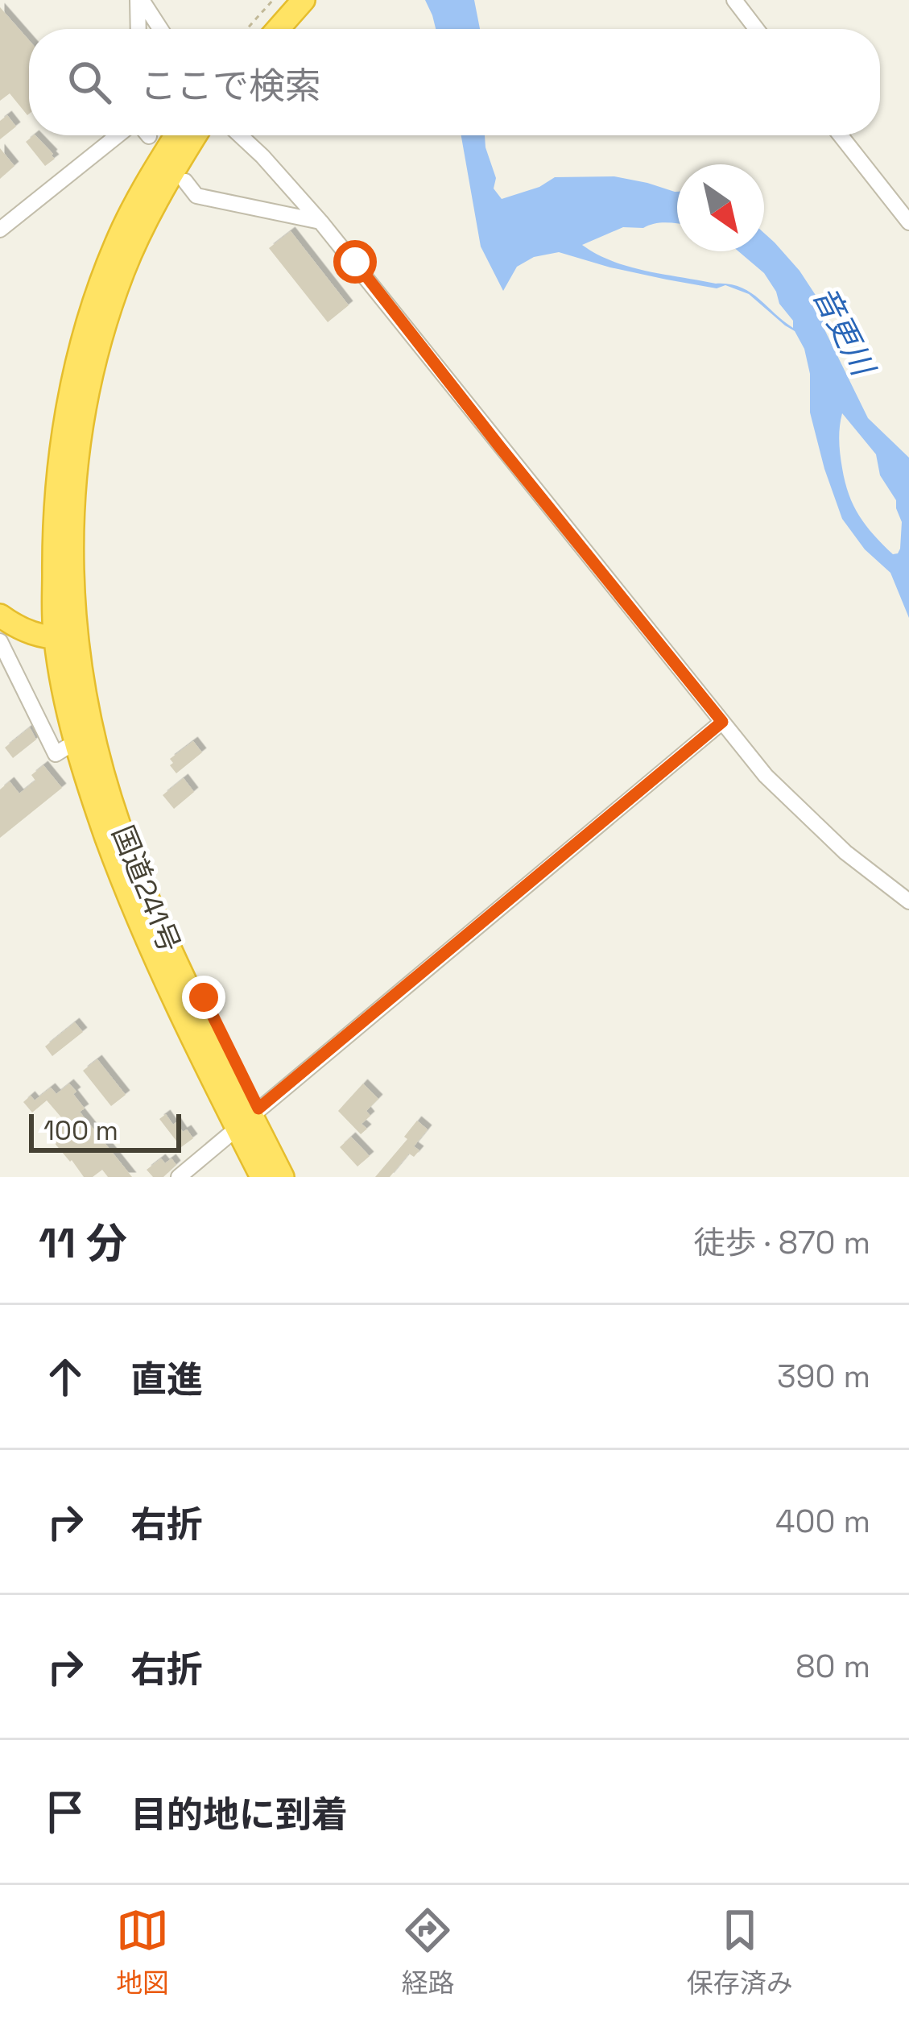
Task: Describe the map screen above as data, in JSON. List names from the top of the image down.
{
  "streets": {
    "highway": ["国道241号"]
  },
  "water": ["音更川"],
  "scale_bar": "100 m",
  "north": "bottom right",
  "page": {
    "search": "ここで検索",
    "scale": "100 m",
    "heading": ["11 分", "徒歩 · 870 m"],
    "list": [
      ["直進", "390 m"],
      ["右折", "400 m"],
      ["右折", "80 m"],
      "目的地に到着"
    ],
    "nav": ["地図", "経路", "保存済み"]
  }
}
